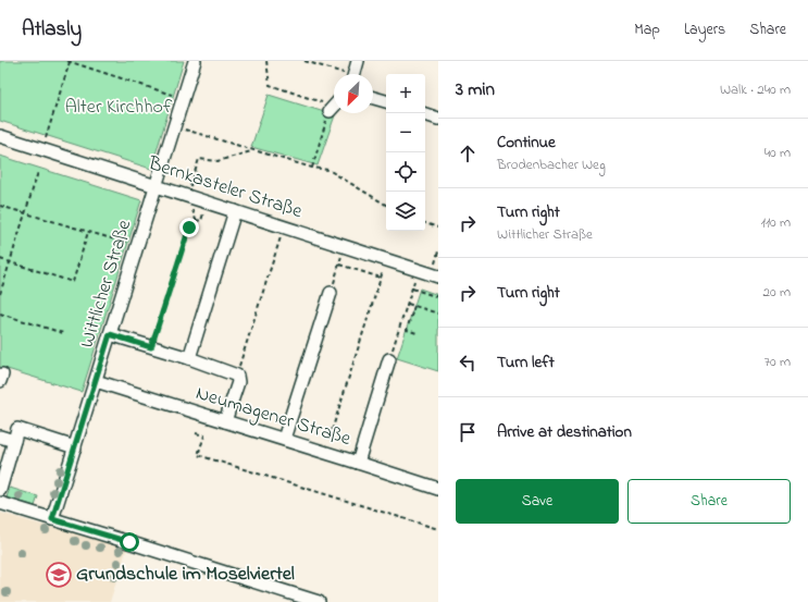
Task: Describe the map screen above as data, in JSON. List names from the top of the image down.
{
  "streets": {
    "street": ["Bernkasteler Straße", "Wittlicher Straße", "Neumagener Straße"]
  },
  "crossings": [
    ["Bernkasteler Straße", "Wittlicher Straße"],
    ["Wittlicher Straße", "Neumagener Straße"]
  ],
  "parks": ["Alter Kirchhof"],
  "places": {
    "school or university": ["Grundschule im Moselviertel"]
  },
  "north": "bottom left",
  "page": {
    "header": "Atlasly",
    "nav": ["Map", "Layers", "Share"],
    "heading": ["3 min", "Walk · 240 m"],
    "map_buttons": ["+", "−"],
    "list": [
      ["Continue", "Brodenbacher Weg", "40 m"],
      ["Turn right", "Wittlicher Straße", "110 m"],
      ["Turn right", "20 m"],
      ["Turn left", "70 m"],
      "Arrive at destination"
    ],
    "buttons": ["Save", "Share"]
  }
}
